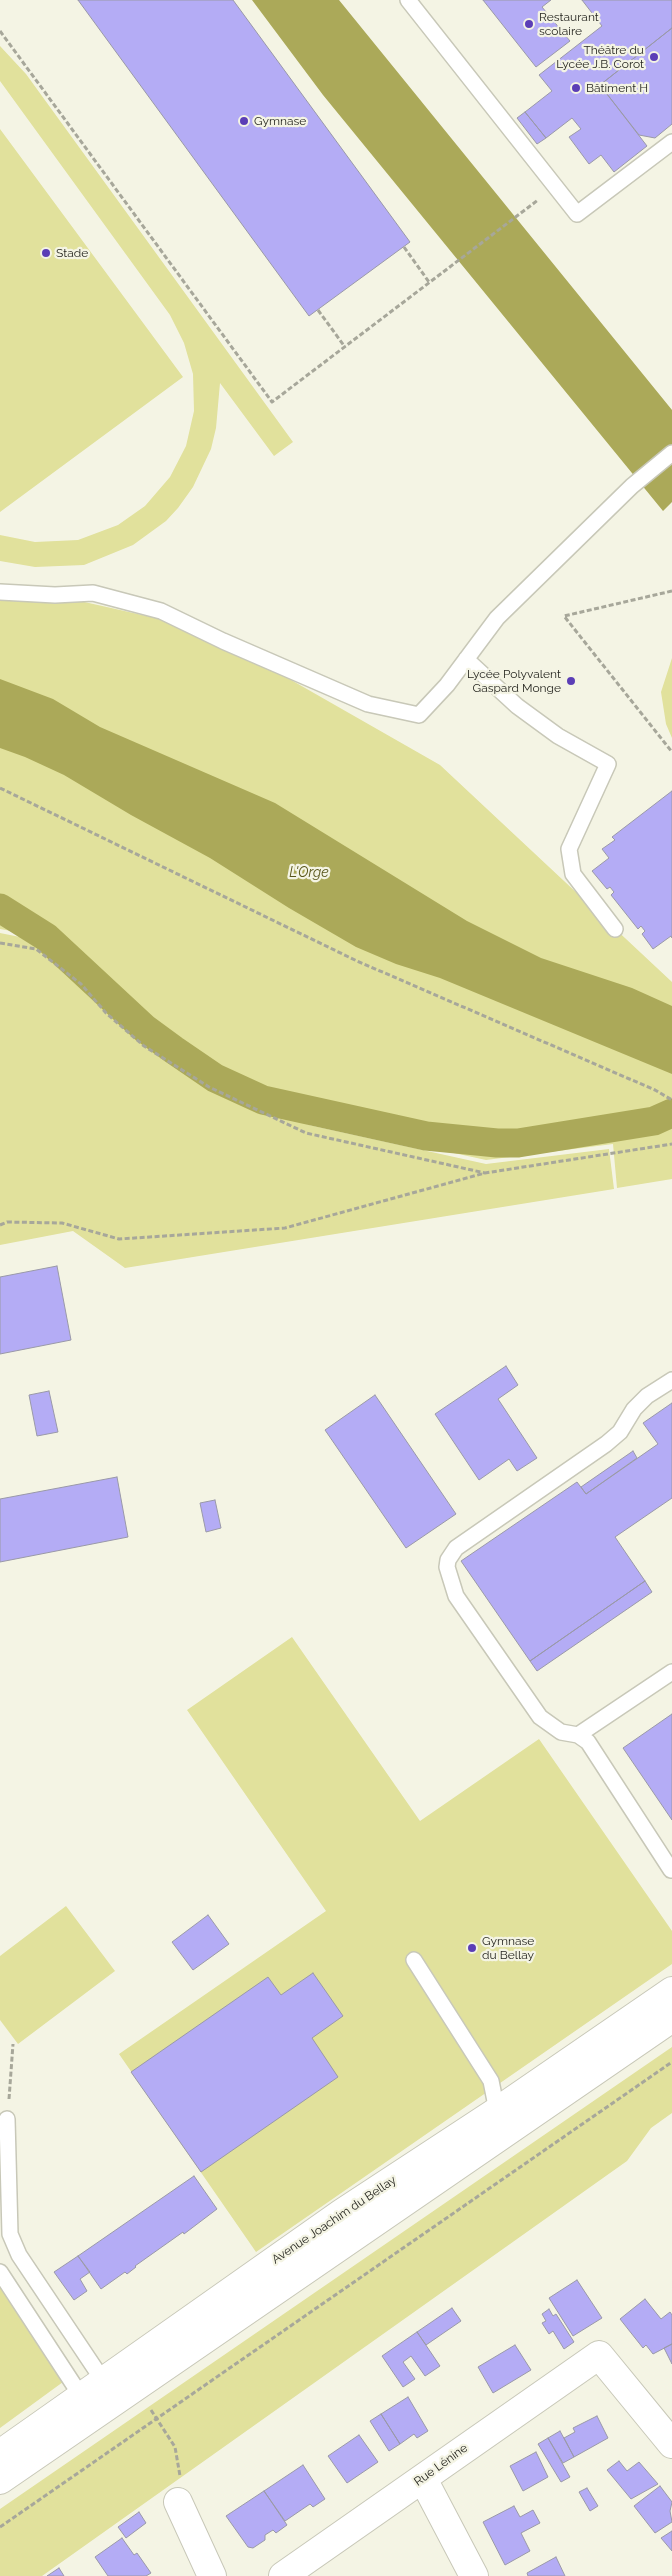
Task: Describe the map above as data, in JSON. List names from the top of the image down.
{
  "streets": {
    "street": ["Avenue Joachim du Bellay", "Rue Lénine"]
  },
  "water": ["L'Orge"],
  "places": [
    "Restaurant scolaire",
    "Théâtre du Lycée J.B. Corot",
    "Bâtiment H",
    "Gymnase",
    "Stade",
    "Lycée Polyvalent Gaspard Monge",
    "Gymnase du Bellay"
  ]
}
